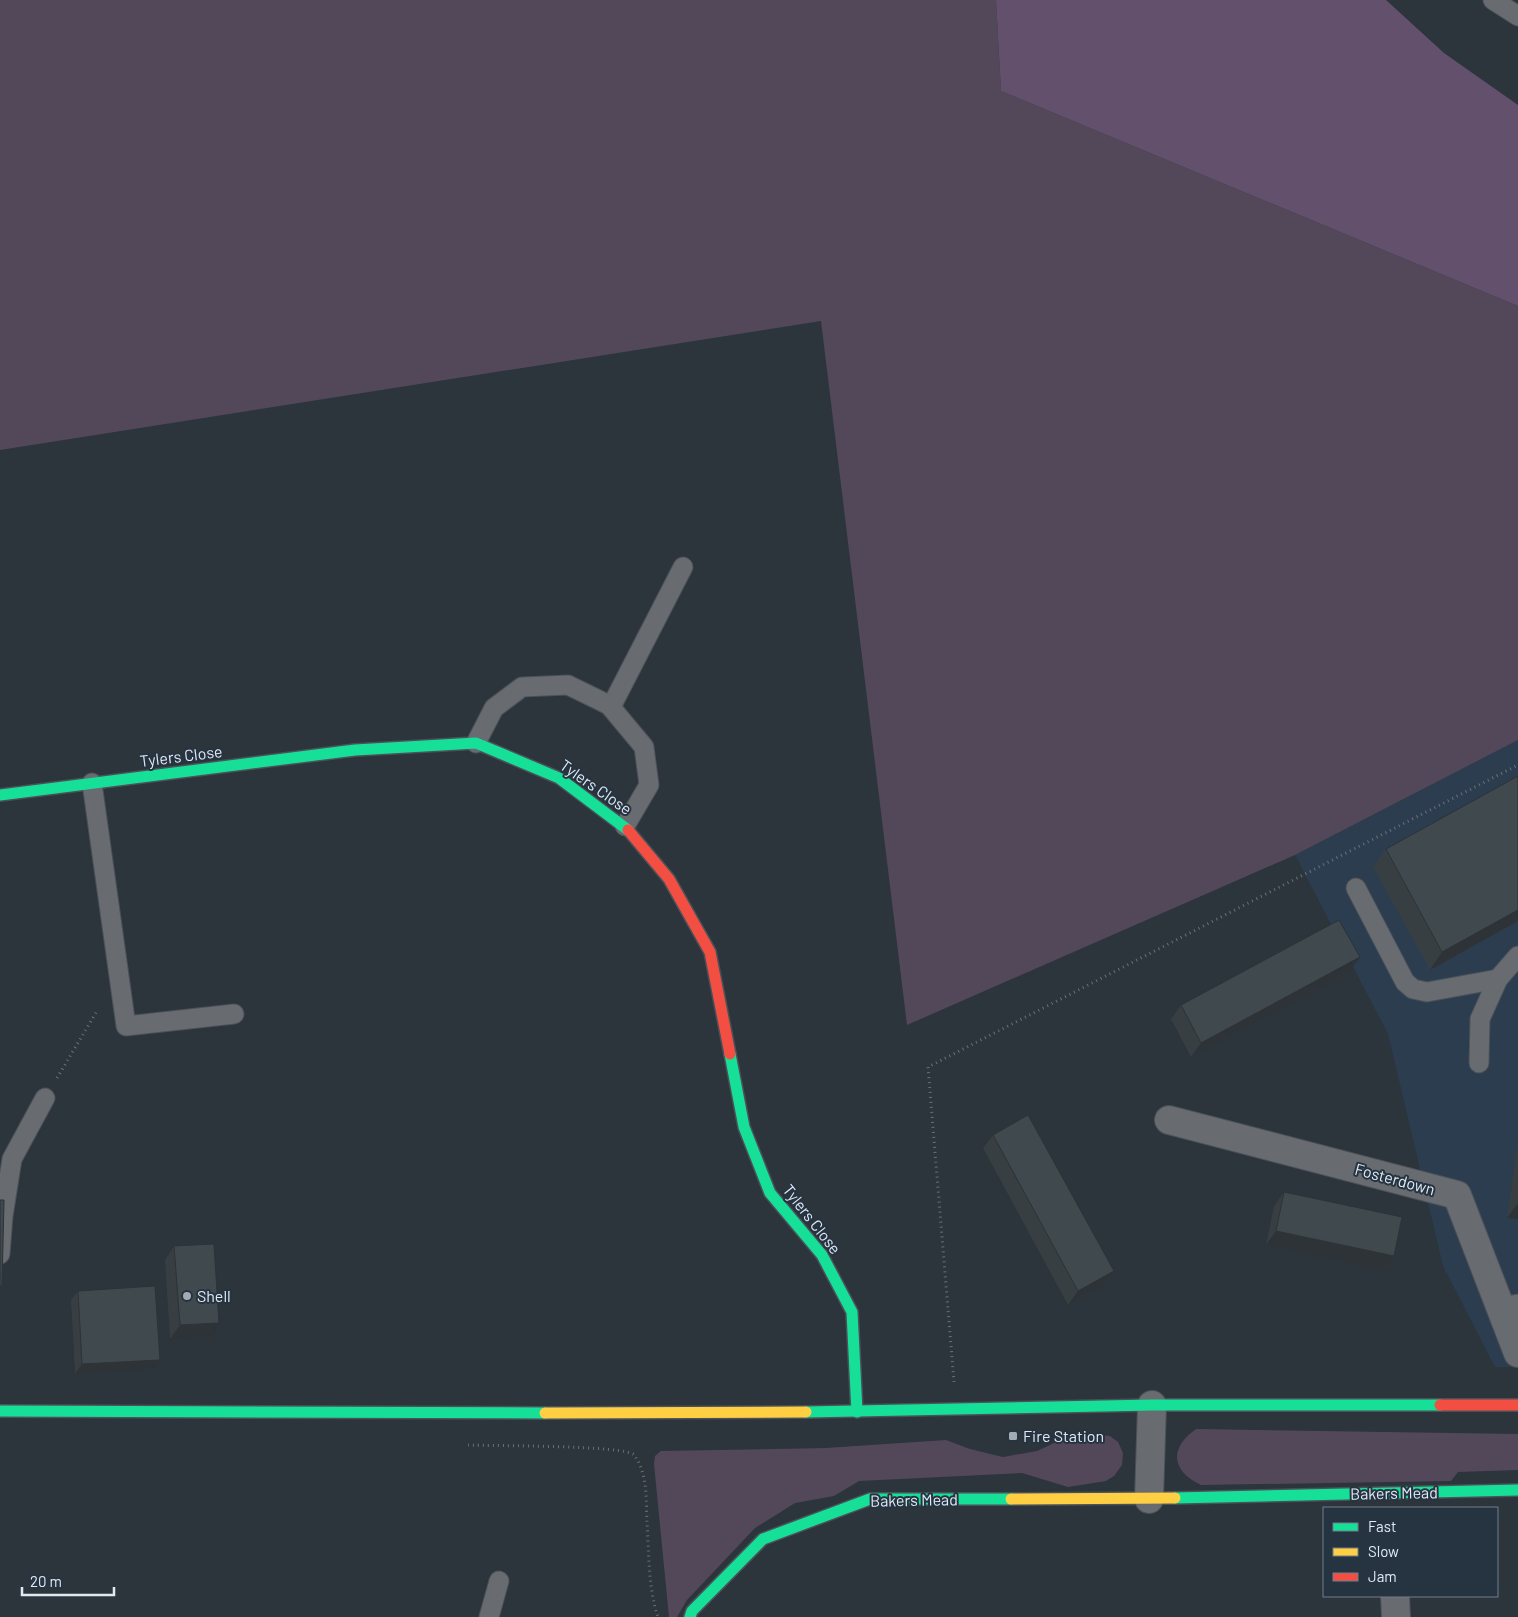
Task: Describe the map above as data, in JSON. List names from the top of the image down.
{
  "streets": {
    "street": ["Tylers Close", "Fosterdown", "Bakers Mead"]
  },
  "places": {
    "other": ["Shell"],
    "transit": ["Fire Station"]
  },
  "legend": ["Fast", "Slow", "Jam"],
  "scale_bar": "20 m"
}
